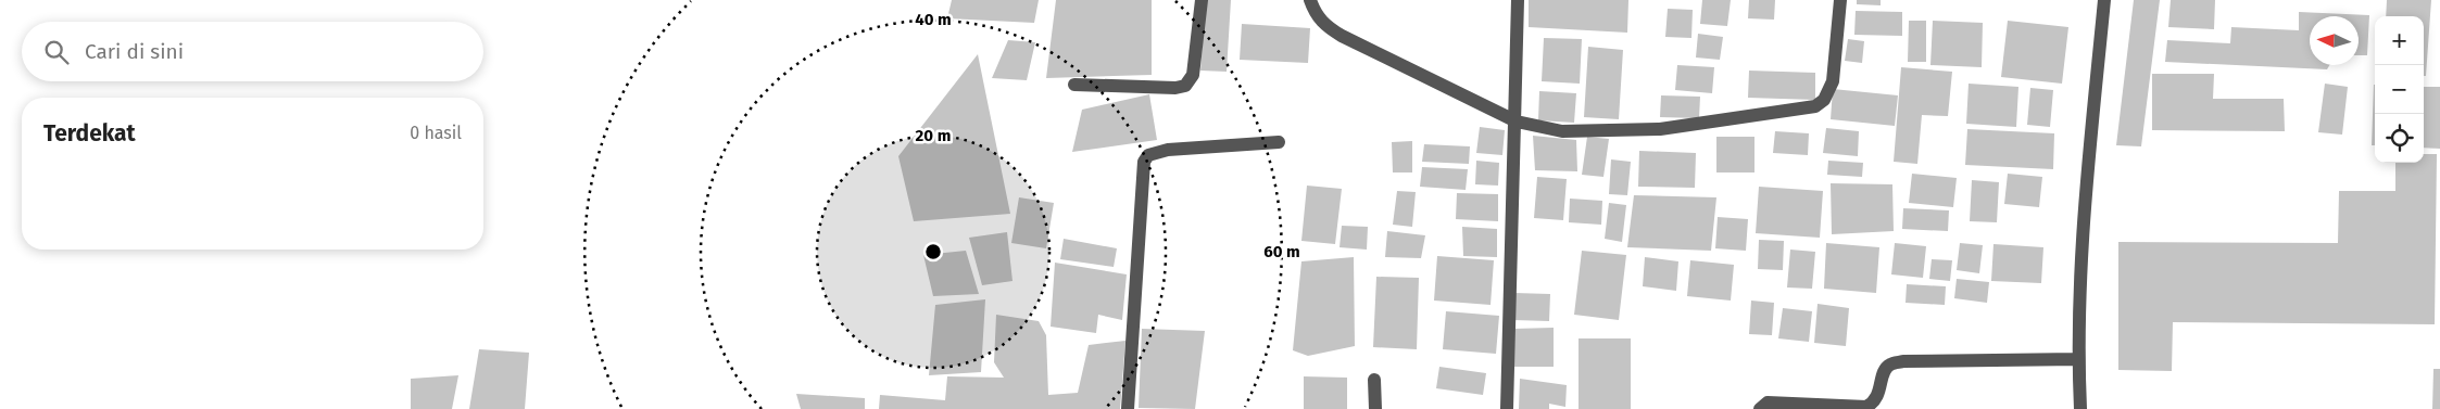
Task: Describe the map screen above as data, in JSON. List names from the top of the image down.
{
  "north": "left",
  "page": {
    "map_buttons": ["+", "−"],
    "search": "Cari di sini",
    "heading": ["Terdekat", "0 hasil"]
  },
  "rings": ["40 m", "20 m", "60 m"]
}
